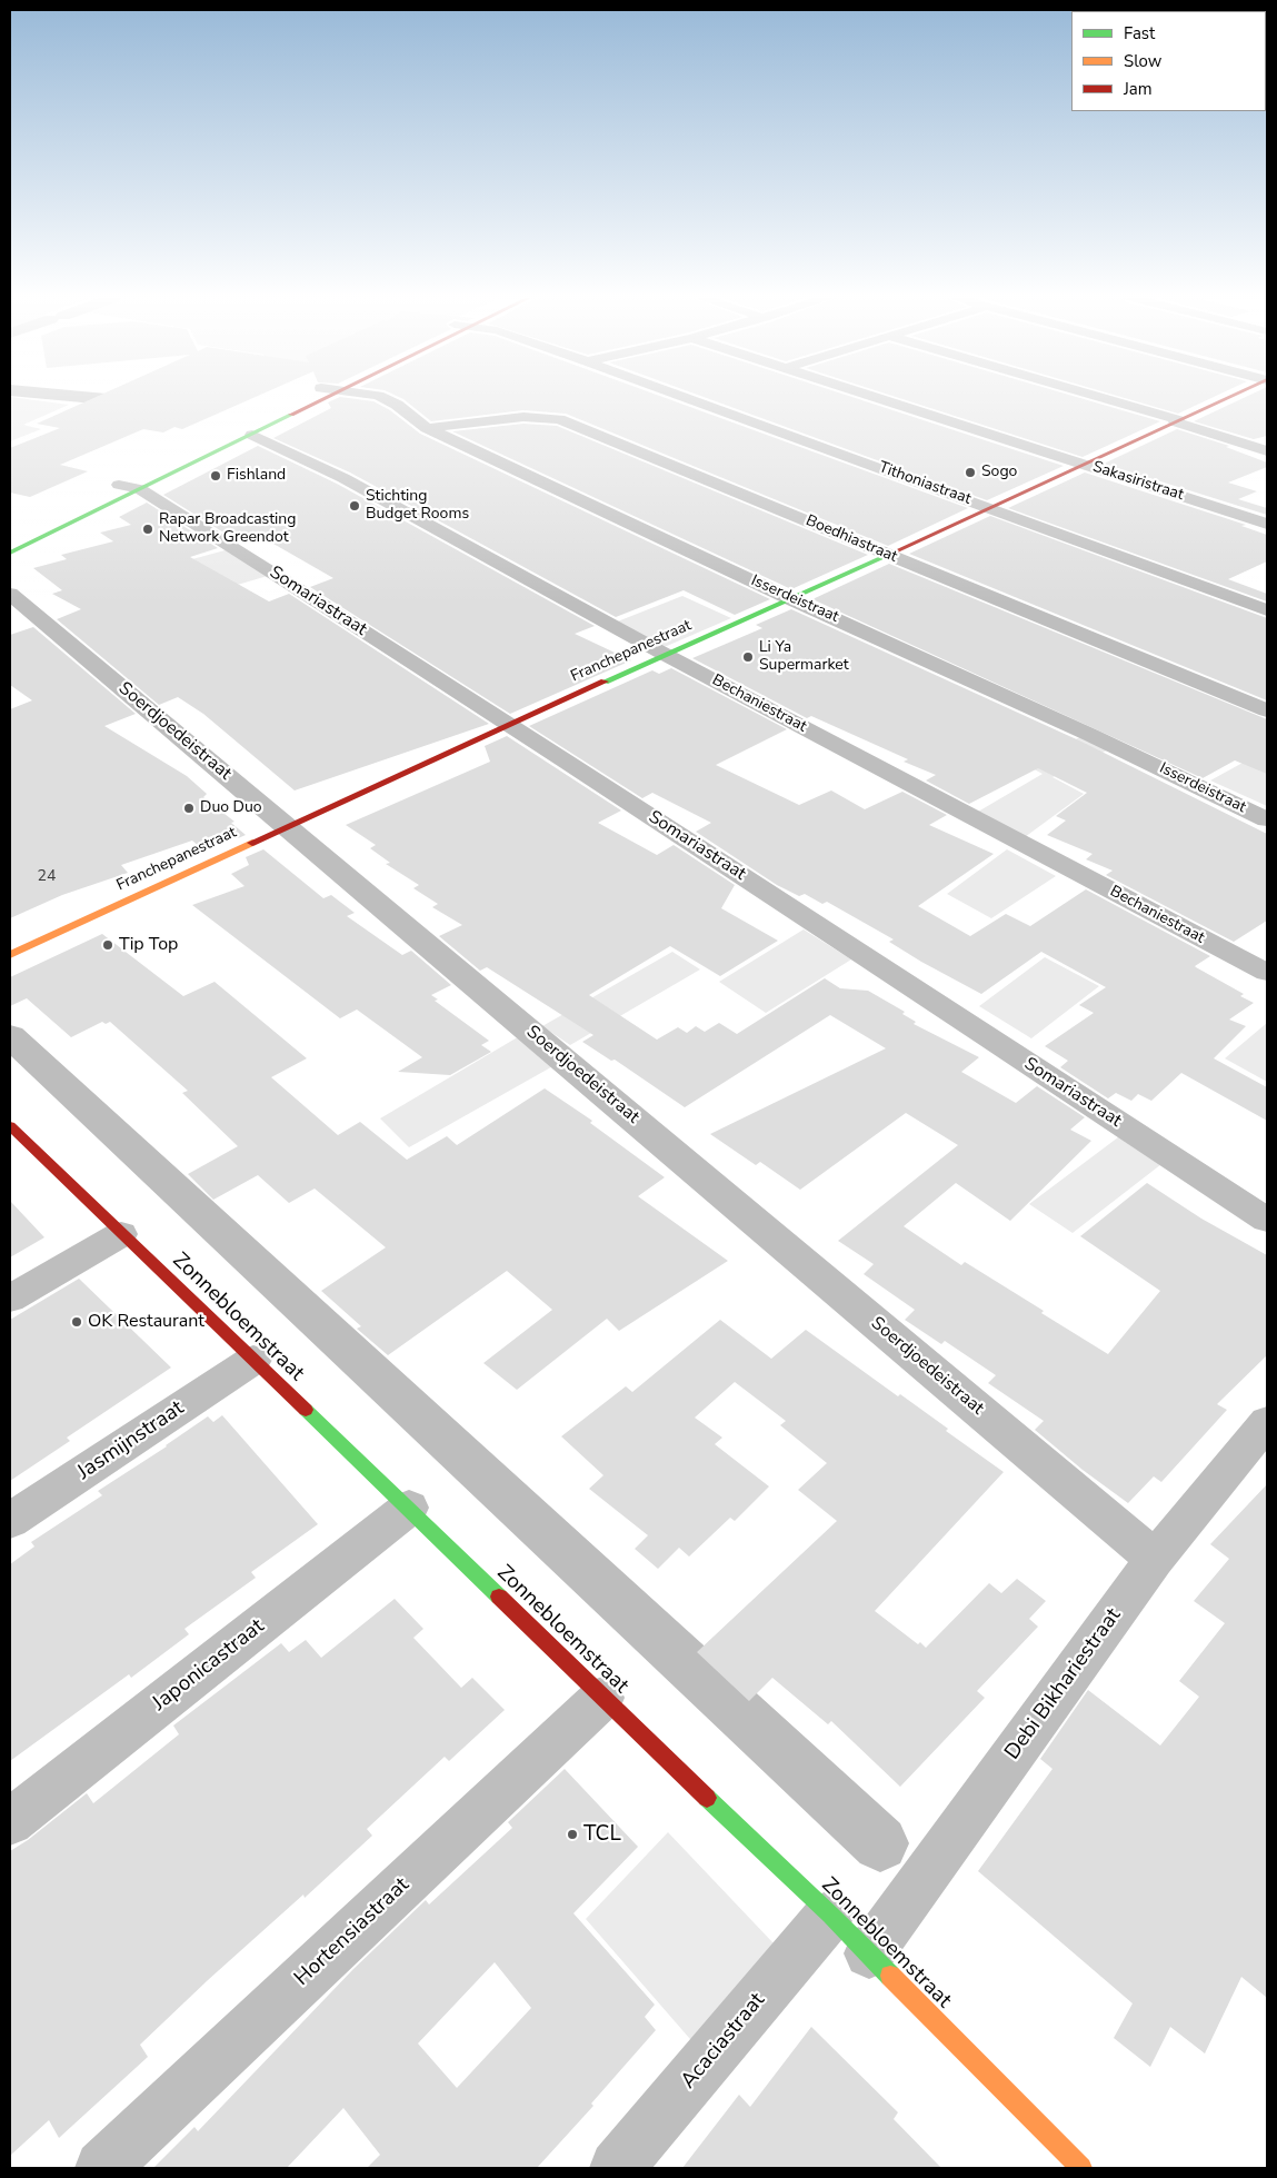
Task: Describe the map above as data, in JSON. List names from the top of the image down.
{
  "streets": {
    "street": [
      "Sakasiristraat",
      "Tithoniastraat",
      "Boedhiastraat",
      "Isserdeistraat",
      "Somariastraat",
      "Franchepanestraat",
      "Bechaniestraat",
      "Soerdjoedeistraat",
      "Zonnebloemstraat",
      "Jasmijnstraat",
      "Japonicastraat",
      "Debi Bikhariestraat",
      "Hortensiastraat",
      "Acaciastraat"
    ]
  },
  "crossings": [
    ["Sakasiristraat", "Franchepanestraat"],
    ["Tithoniastraat", "Franchepanestraat"],
    ["Boedhiastraat", "Isserdeistraat"],
    ["Boedhiastraat", "Franchepanestraat"],
    ["Isserdeistraat", "Franchepanestraat"],
    ["Somariastraat", "Franchepanestraat"],
    ["Franchepanestraat", "Bechaniestraat"],
    ["Franchepanestraat", "Soerdjoedeistraat"],
    ["Soerdjoedeistraat", "Debi Bikhariestraat"],
    ["Zonnebloemstraat", "Jasmijnstraat"],
    ["Zonnebloemstraat", "Japonicastraat"],
    ["Zonnebloemstraat", "Debi Bikhariestraat"],
    ["Zonnebloemstraat", "Hortensiastraat"],
    ["Zonnebloemstraat", "Acaciastraat"]
  ],
  "places": [
    "Sogo",
    "Fishland",
    "Stichting Budget Rooms",
    "Rapar Broadcasting Network Greendot",
    "Li Ya Supermarket",
    "Duo Duo",
    "Tip Top",
    "OK Restaurant",
    "TCL"
  ],
  "house_numbers": ["24"],
  "legend": ["Fast", "Slow", "Jam"]
}
